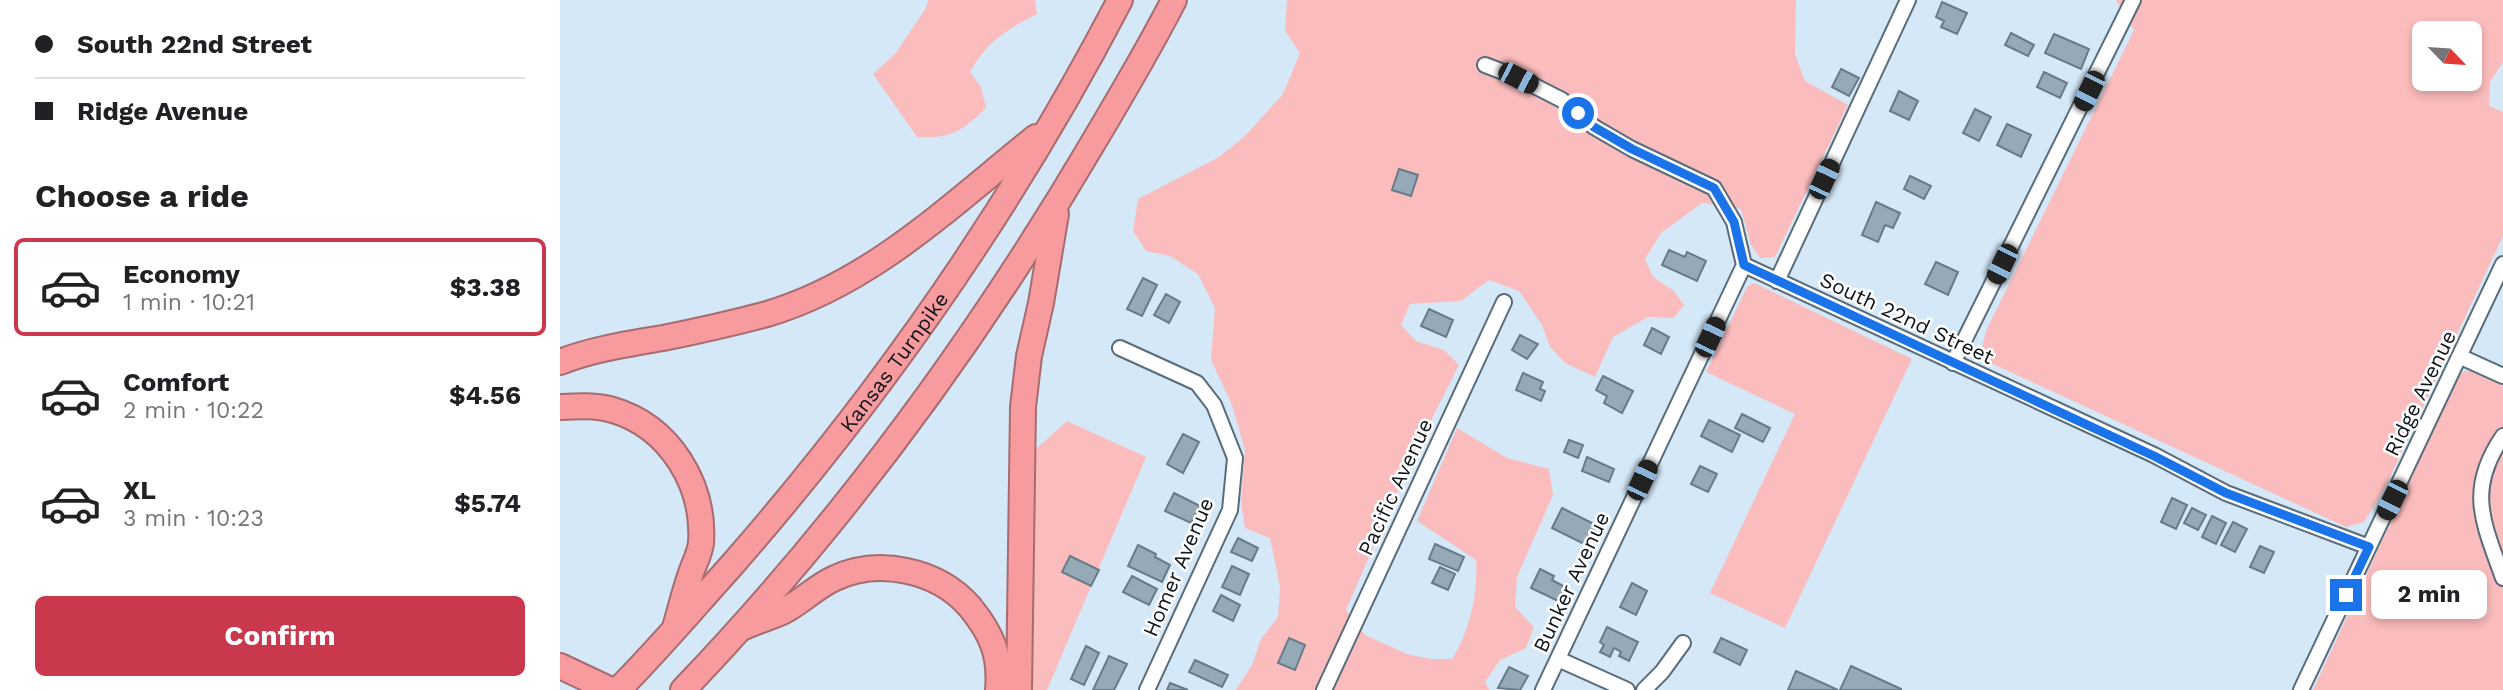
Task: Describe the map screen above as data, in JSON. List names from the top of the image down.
{
  "streets": {
    "highway": ["Kansas Turnpike"],
    "street": [
      "South 22nd Street",
      "Ridge Avenue",
      "Pacific Avenue",
      "Homer Avenue",
      "Bunker Avenue"
    ]
  },
  "crossings": [
    ["South 22nd Street", "Ridge Avenue"],
    ["South 22nd Street", "Bunker Avenue"]
  ],
  "north": "bottom right",
  "page": {
    "banner": ["South 22nd Street", "Ridge Avenue"],
    "heading": "Choose a ride",
    "list": [
      {
        "name": "Economy",
        "note": "1 min · 10:21",
        "value": "$3.38"
      },
      {
        "name": "Comfort",
        "note": "2 min · 10:22",
        "value": "$4.56"
      },
      {
        "name": "XL",
        "note": "3 min · 10:23",
        "value": "$5.74"
      }
    ],
    "bubble": "2 min",
    "buttons": "Confirm"
  }
}
